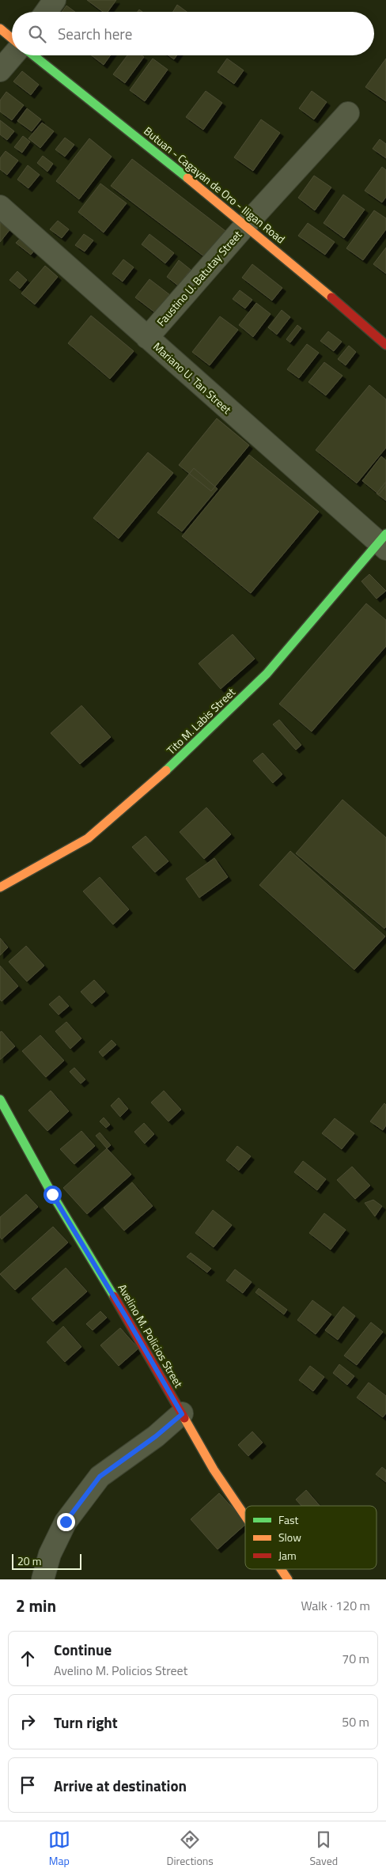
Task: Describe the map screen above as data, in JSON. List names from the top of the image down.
{
  "streets": {
    "main road": ["Butuan - Cagayan de Oro - Iligan Road", "Tito M. Labis Street", "Avelino M. Policios Street"],
    "street": ["Faustino U. Batutay Street", "Mariano U. Tan Street"]
  },
  "crossings": [
    ["Butuan - Cagayan de Oro - Iligan Road", "Faustino U. Batutay Street"],
    ["Faustino U. Batutay Street", "Mariano U. Tan Street"],
    ["Mariano U. Tan Street", "Tito M. Labis Street"]
  ],
  "legend": ["Fast", "Slow", "Jam"],
  "scale_bar": "20 m",
  "page": {
    "search": "Search here",
    "scale": "20 m",
    "heading": ["2 min", "Walk · 120 m"],
    "list": [
      ["Continue", "Avelino M. Policios Street", "70 m"],
      ["Turn right", "50 m"],
      "Arrive at destination"
    ],
    "nav": ["Map", "Directions", "Saved"]
  }
}
